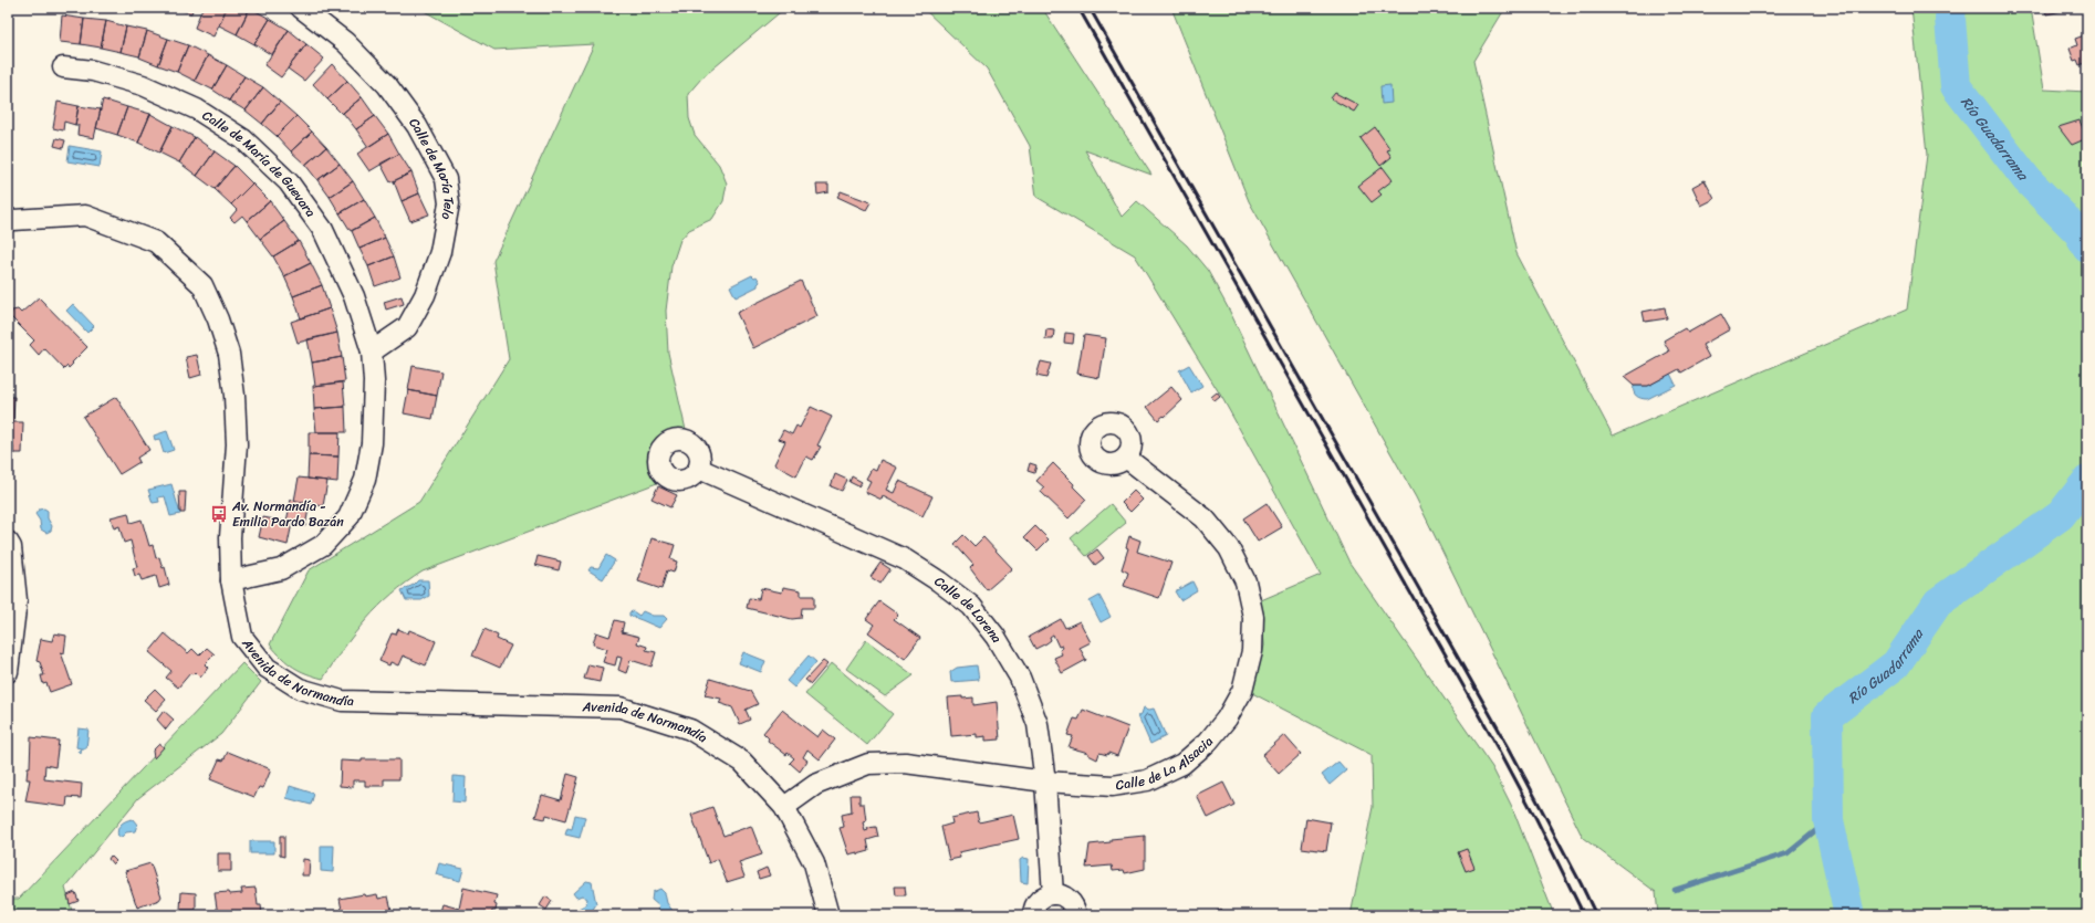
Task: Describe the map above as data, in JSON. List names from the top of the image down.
{
  "streets": {
    "street": [
      "Calle de María de Guevara",
      "Calle de María Telo",
      "Calle de Lorena",
      "Avenida de Normandía",
      "Calle de La Alsacia"
    ]
  },
  "crossings": [
    ["Calle de María de Guevara", "Calle de María Telo"],
    ["Calle de María de Guevara", "Avenida de Normandía"],
    ["Calle de Lorena", "Calle de La Alsacia"],
    ["Avenida de Normandía", "Calle de La Alsacia"]
  ],
  "water": ["Río Guadarrama"],
  "places": {
    "bus stop": ["Av. Normandía - Emilia Pardo Bazán"]
  }
}
